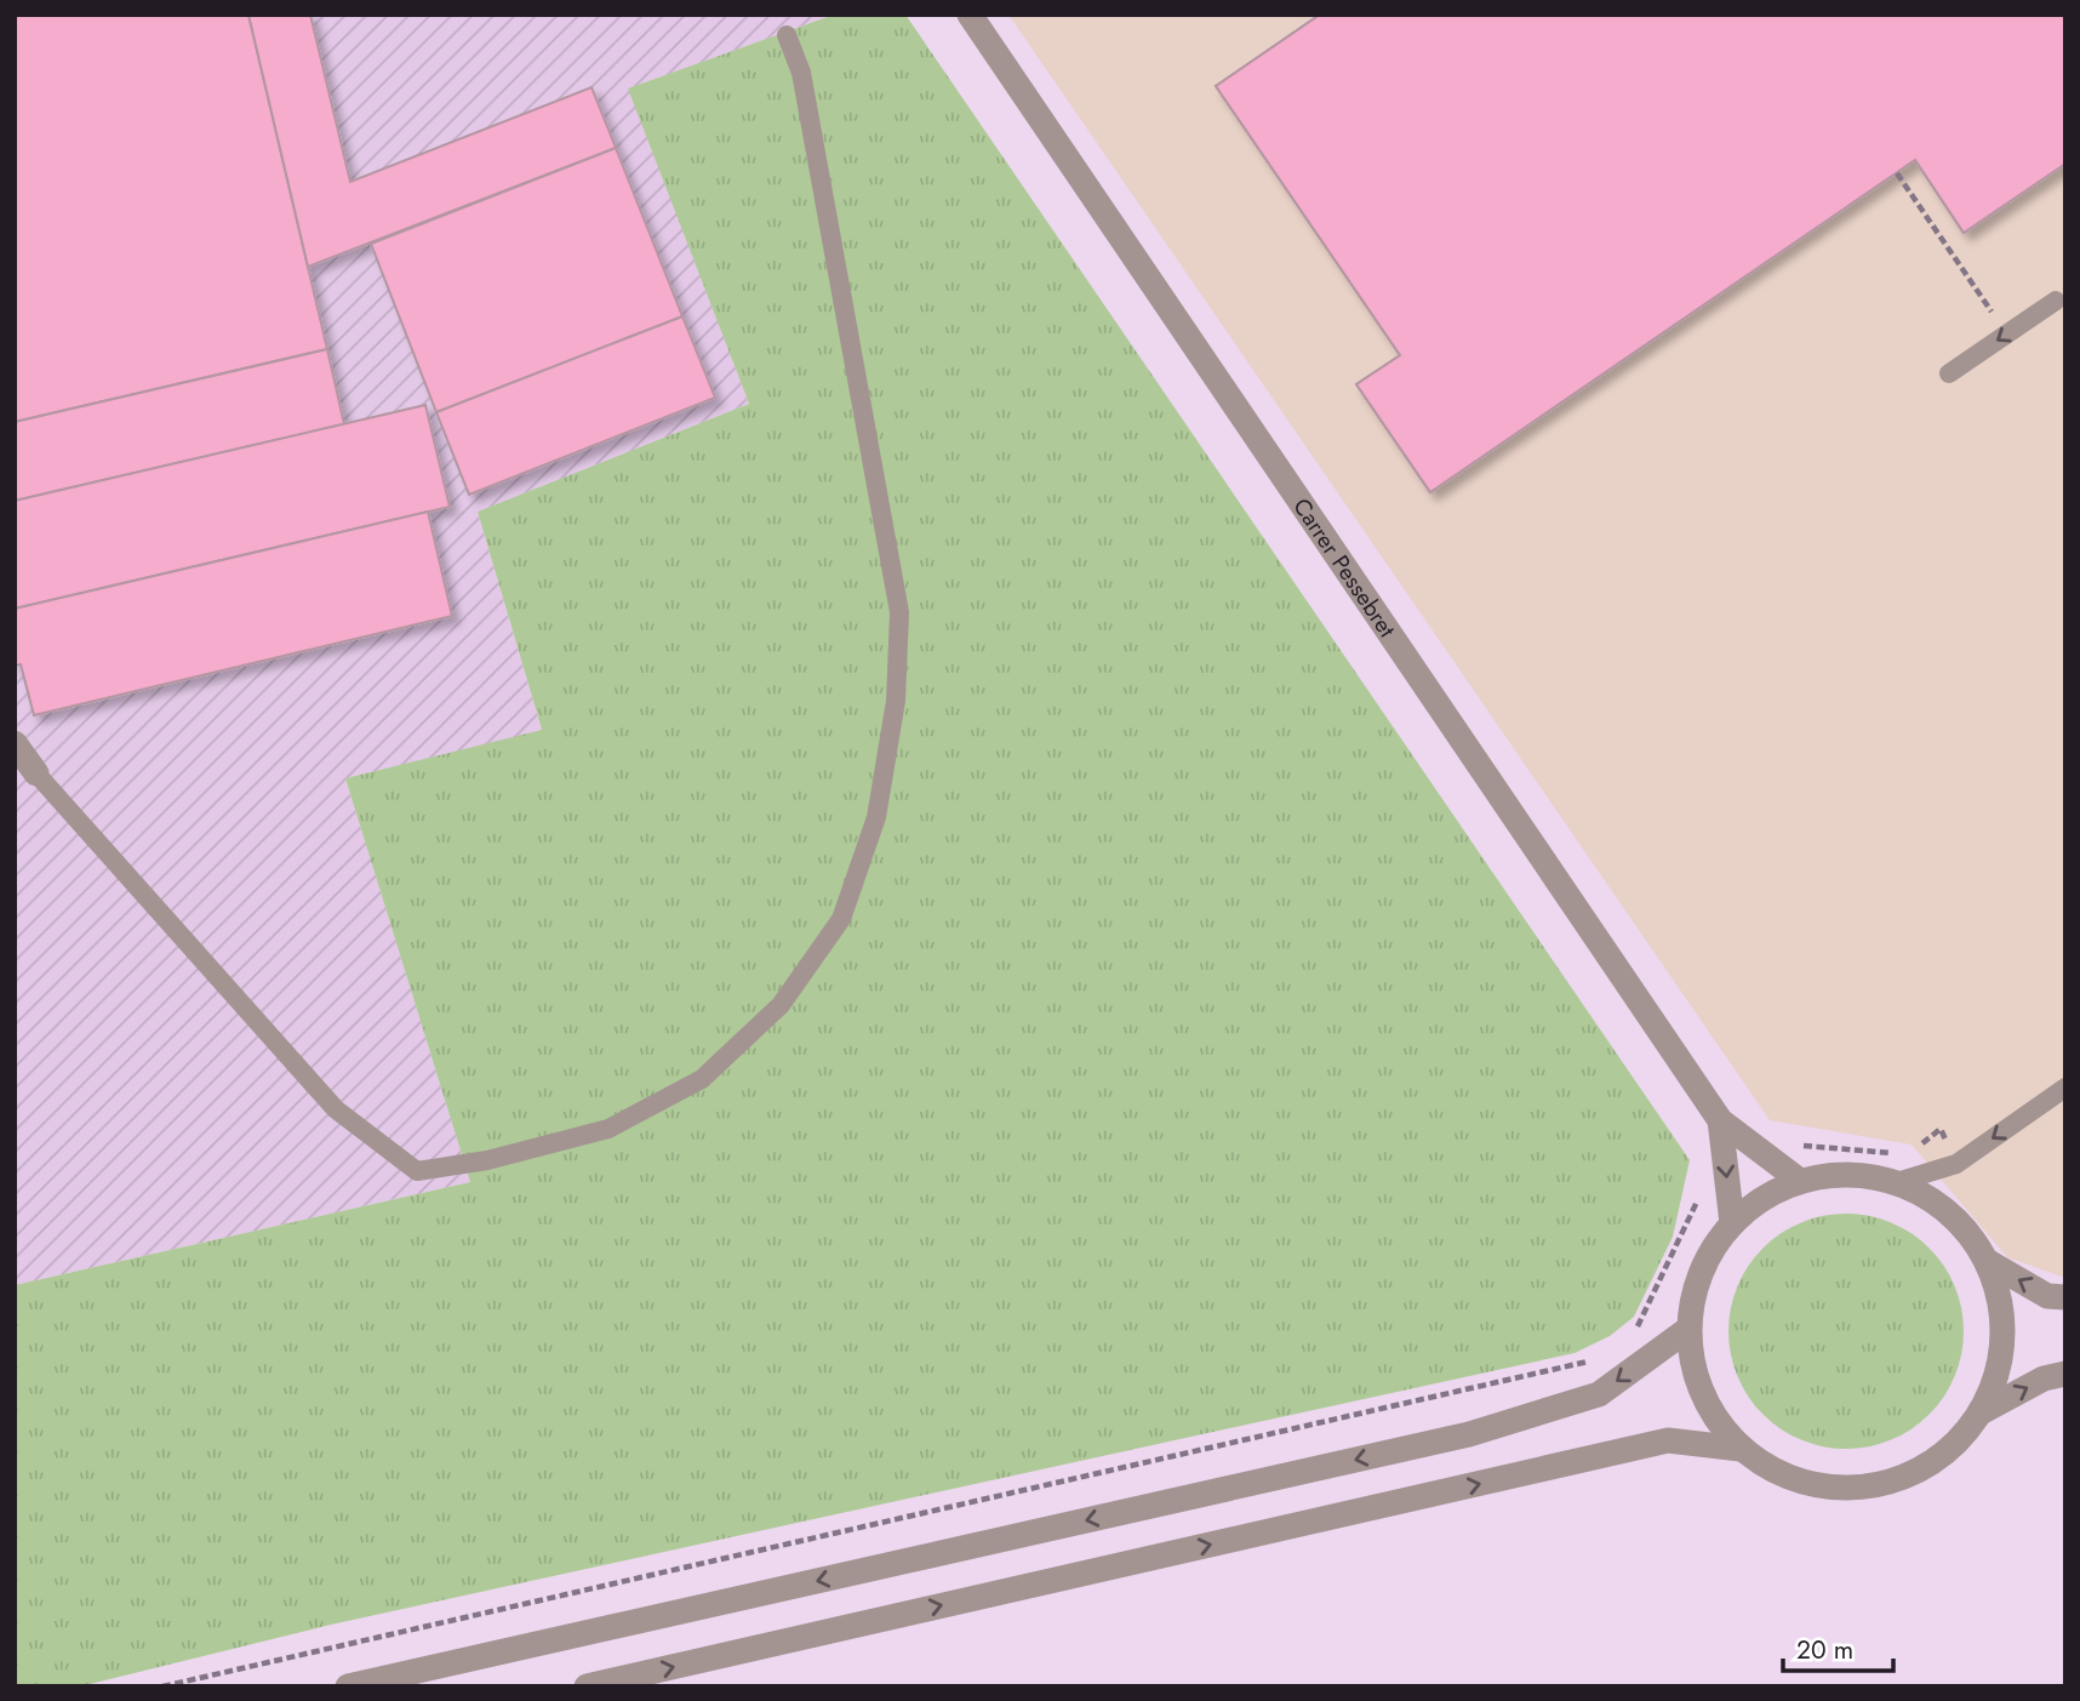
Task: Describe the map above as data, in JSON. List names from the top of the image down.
{
  "streets": {
    "street": ["Carrer Pessebret"]
  },
  "scale_bar": "20 m"
}
